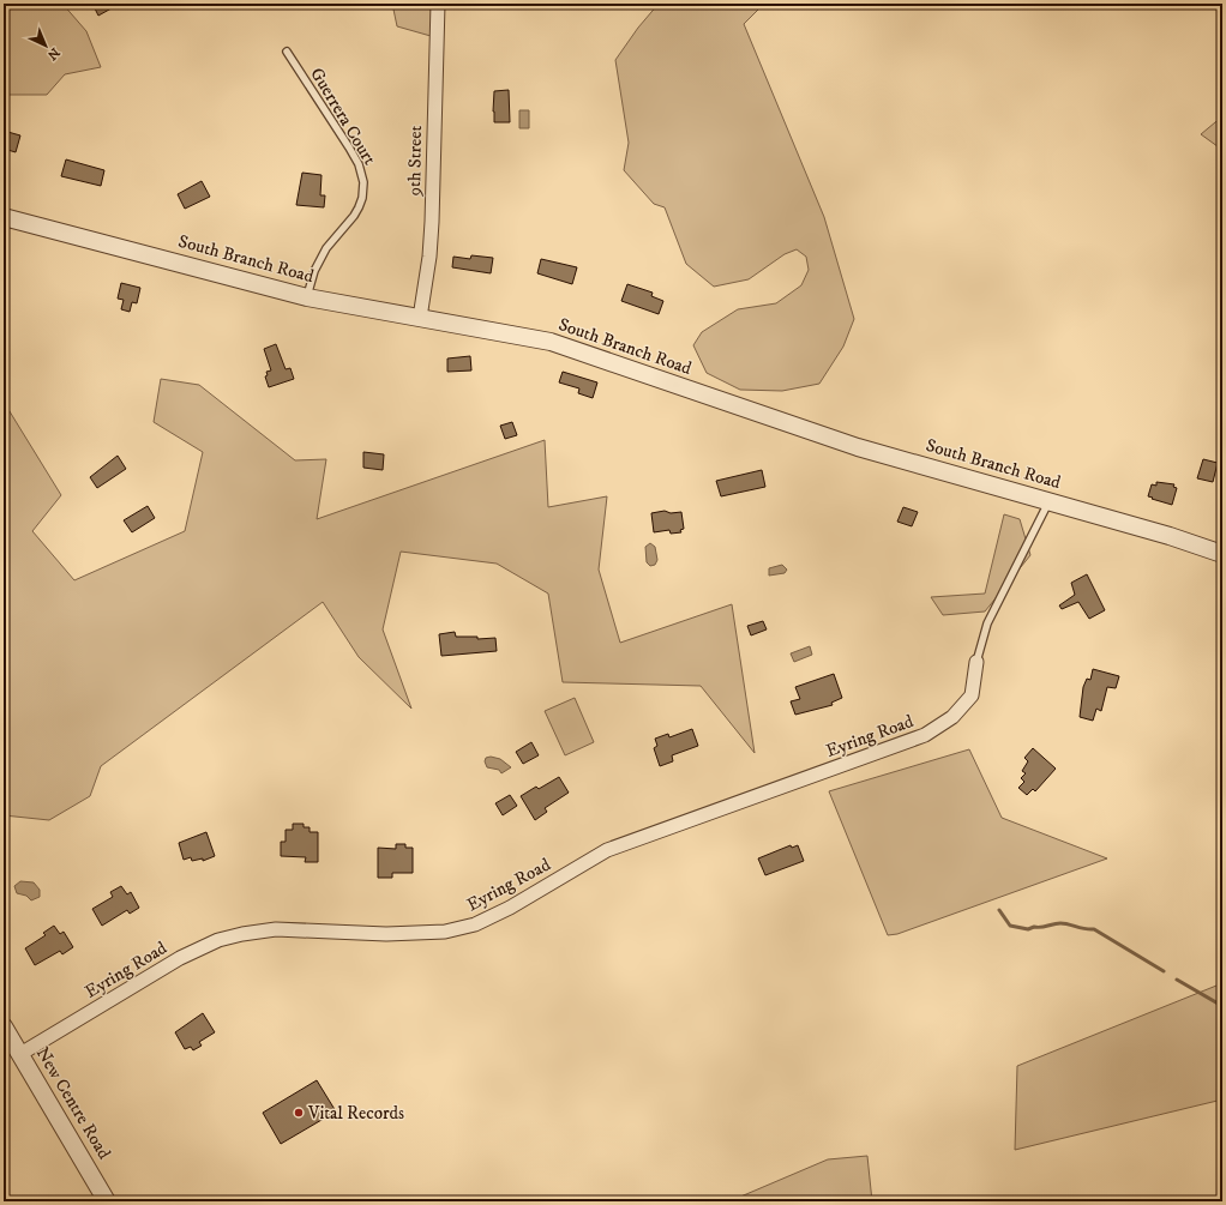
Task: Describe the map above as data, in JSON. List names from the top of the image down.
{
  "streets": {
    "street": [
      "9th Street",
      "South Branch Road",
      "Eyring Road",
      "New Centre Road"
    ],
    "lane": ["Guerrera Court"]
  },
  "crossings": [
    ["Guerrera Court", "South Branch Road"],
    ["9th Street", "South Branch Road"],
    ["Eyring Road", "New Centre Road"]
  ],
  "places": ["Vital Records"],
  "north": "bottom right"
}
